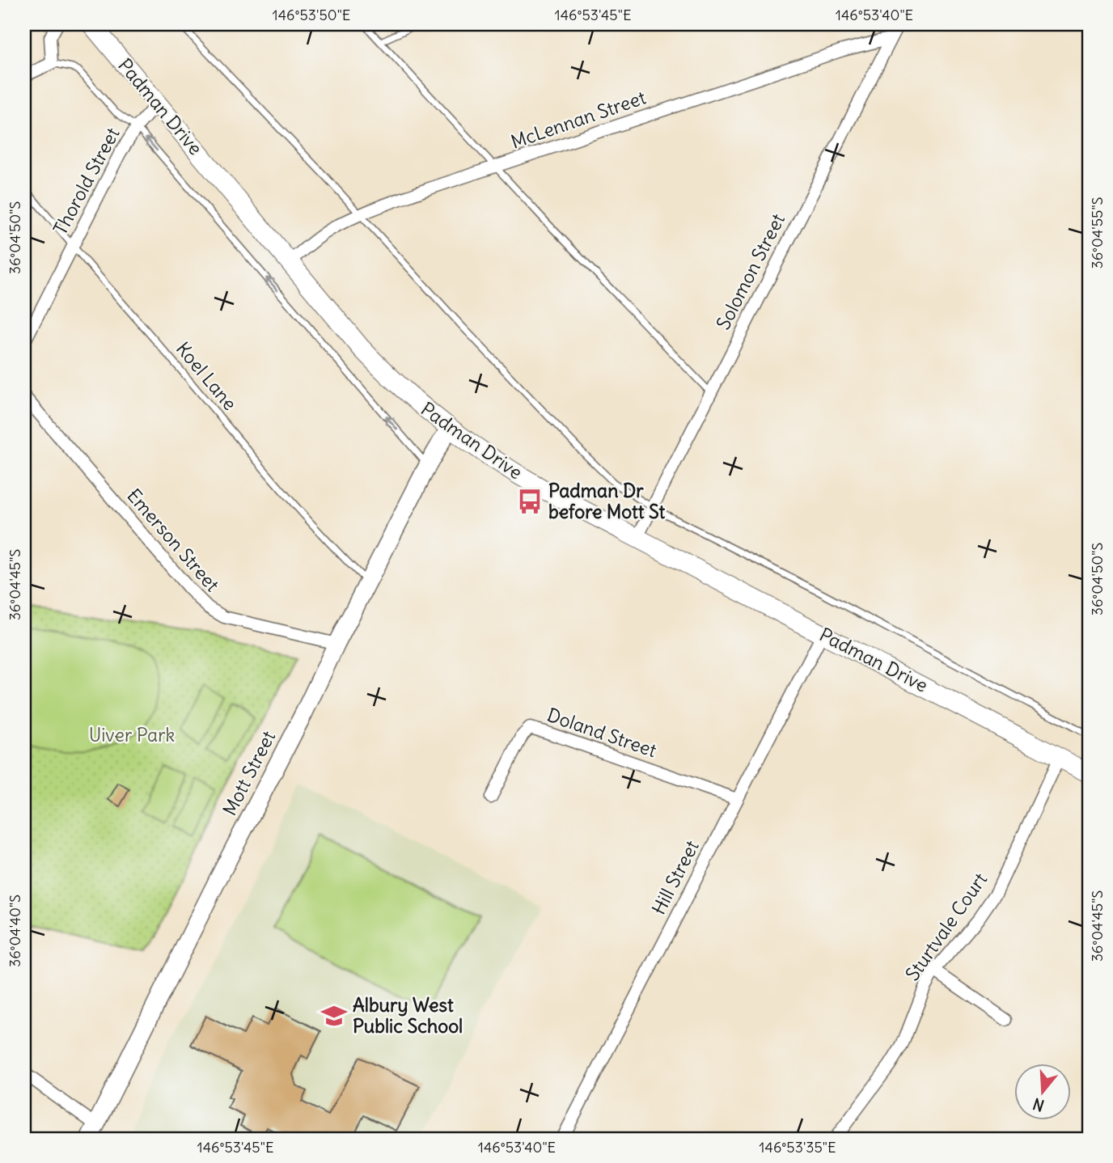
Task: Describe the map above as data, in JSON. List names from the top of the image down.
{
  "streets": {
    "main road": ["Padman Drive"],
    "street": [
      "McLennan Street",
      "Thorold Street",
      "Solomon Street",
      "Emerson Street",
      "Doland Street",
      "Mott Street",
      "Hill Street",
      "Sturtvale Court"
    ],
    "lane": ["Koel Lane"]
  },
  "crossings": [
    ["Padman Drive", "McLennan Street"],
    ["Padman Drive", "Thorold Street"],
    ["Padman Drive", "Solomon Street"],
    ["Padman Drive", "Mott Street"],
    ["Padman Drive", "Hill Street"],
    ["Padman Drive", "Sturtvale Court"],
    ["McLennan Street", "Solomon Street"],
    ["Thorold Street", "Koel Lane"],
    ["Koel Lane", "Mott Street"],
    ["Emerson Street", "Mott Street"],
    ["Doland Street", "Hill Street"]
  ],
  "parks": ["Uiver Park"],
  "places": {
    "bus stop": ["Padman Dr before Mott St"],
    "school or university": ["Albury West Public School"]
  },
  "north": "bottom",
  "coordinates": [
    "146°53'50\"E",
    "146°53'45\"E",
    "146°53'40\"E",
    "36°04'55\"S",
    "36°04'50\"S",
    "36°04'45\"S",
    "36°04'40\"S",
    "146°53'35\"E"
  ]
}
